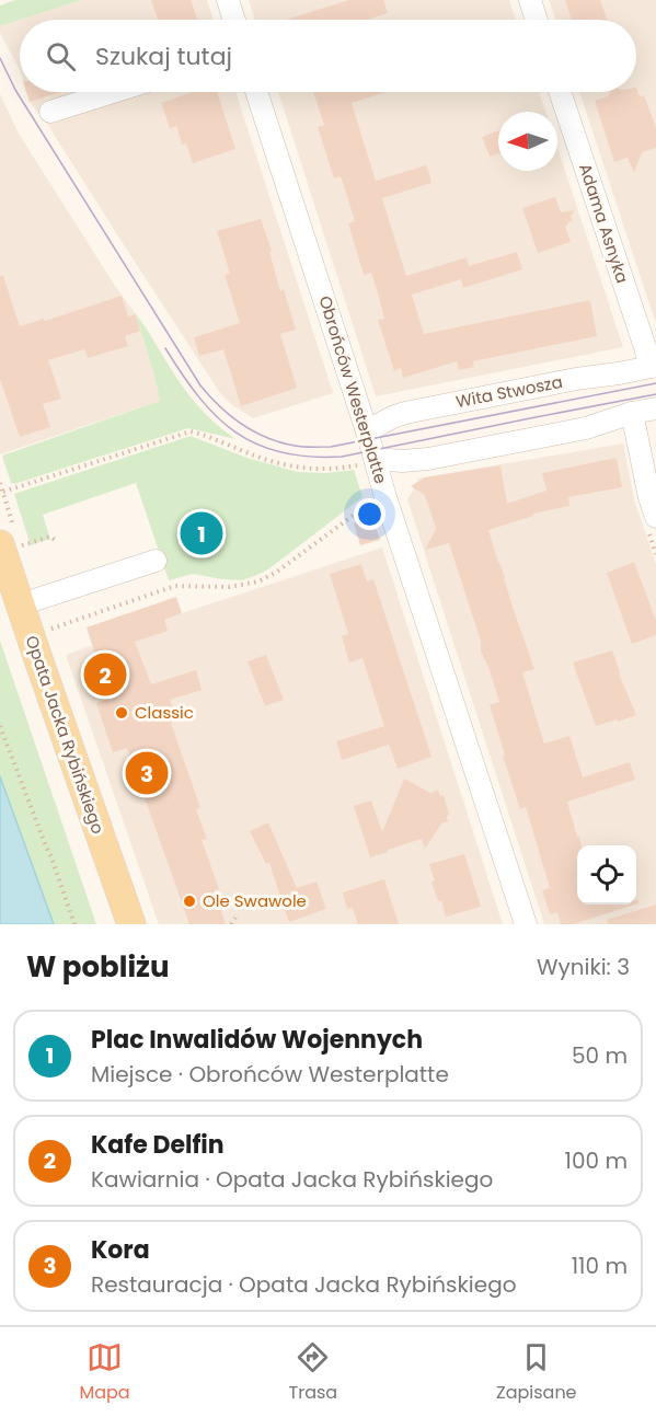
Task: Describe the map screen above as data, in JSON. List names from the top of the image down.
{
  "streets": {
    "main road": ["Opata Jacka Rybińskiego"],
    "street": ["Adama Asnyka", "Obrońców Westerplatte", "Wita Stwosza"]
  },
  "crossings": [
    ["Adama Asnyka", "Wita Stwosza"],
    ["Obrońców Westerplatte", "Wita Stwosza"]
  ],
  "places": ["Classic", "Ole Swawole"],
  "north": "left",
  "page": {
    "search": "Szukaj tutaj",
    "pins": ["1", "2", "3"],
    "heading": ["W pobliżu", "Wyniki: 3"],
    "list": [
      {
        "mark": "1",
        "name": "Plac Inwalidów Wojennych",
        "note": "Miejsce · Obrońców Westerplatte",
        "value": "50 m"
      },
      {
        "mark": "2",
        "name": "Kafe Delfin",
        "note": "Kawiarnia · Opata Jacka Rybińskiego",
        "value": "100 m"
      },
      {
        "mark": "3",
        "name": "Kora",
        "note": "Restauracja · Opata Jacka Rybińskiego",
        "value": "110 m"
      }
    ],
    "nav": ["Mapa", "Trasa", "Zapisane"]
  }
}
